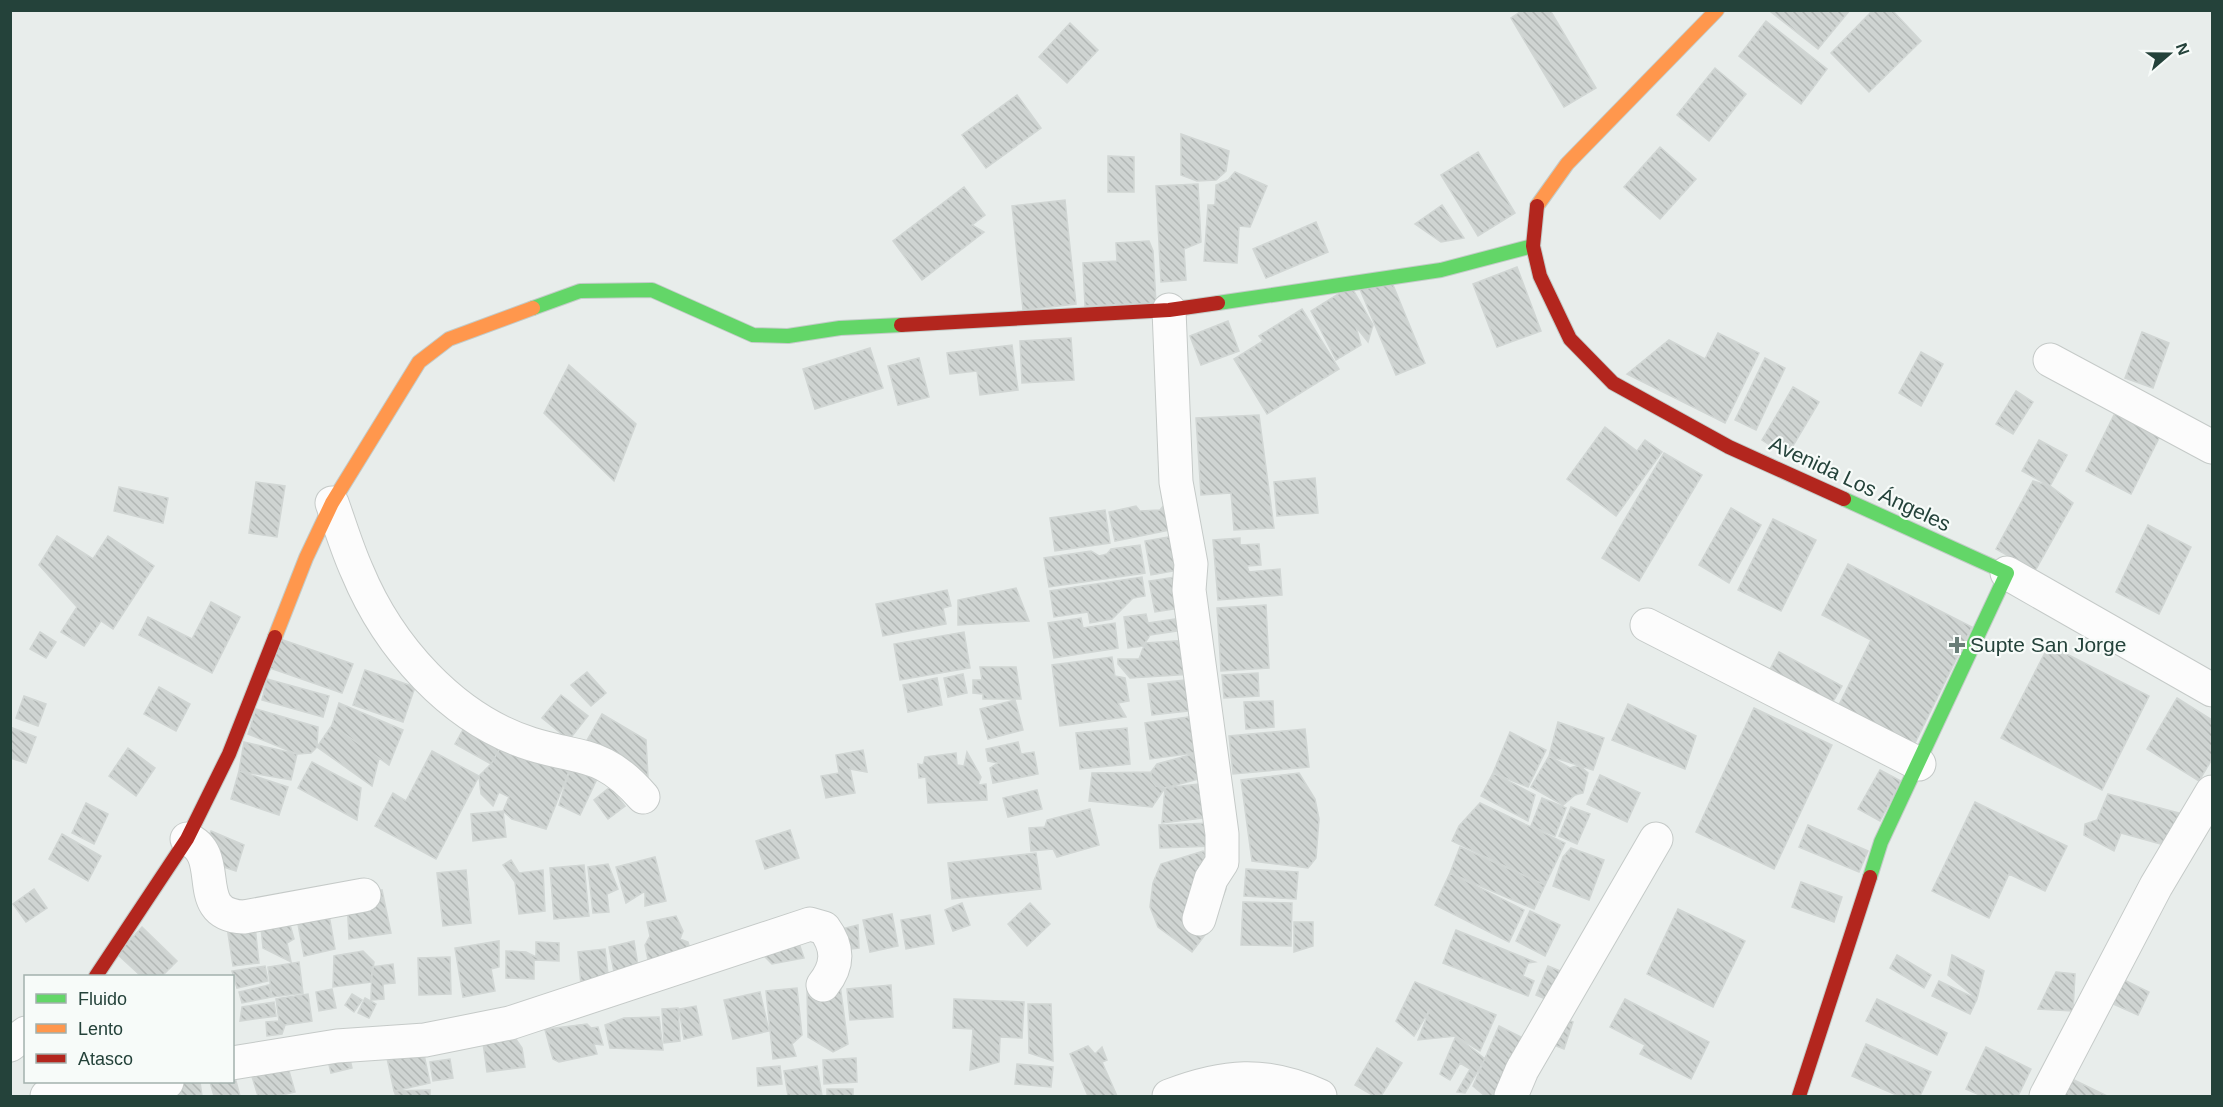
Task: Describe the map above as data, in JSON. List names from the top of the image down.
{
  "streets": {
    "street": ["Avenida Los Ángeles"]
  },
  "places": {
    "health": ["Supte San Jorge"]
  },
  "legend": ["Fluido", "Lento", "Atasco"],
  "north": "right"
}
